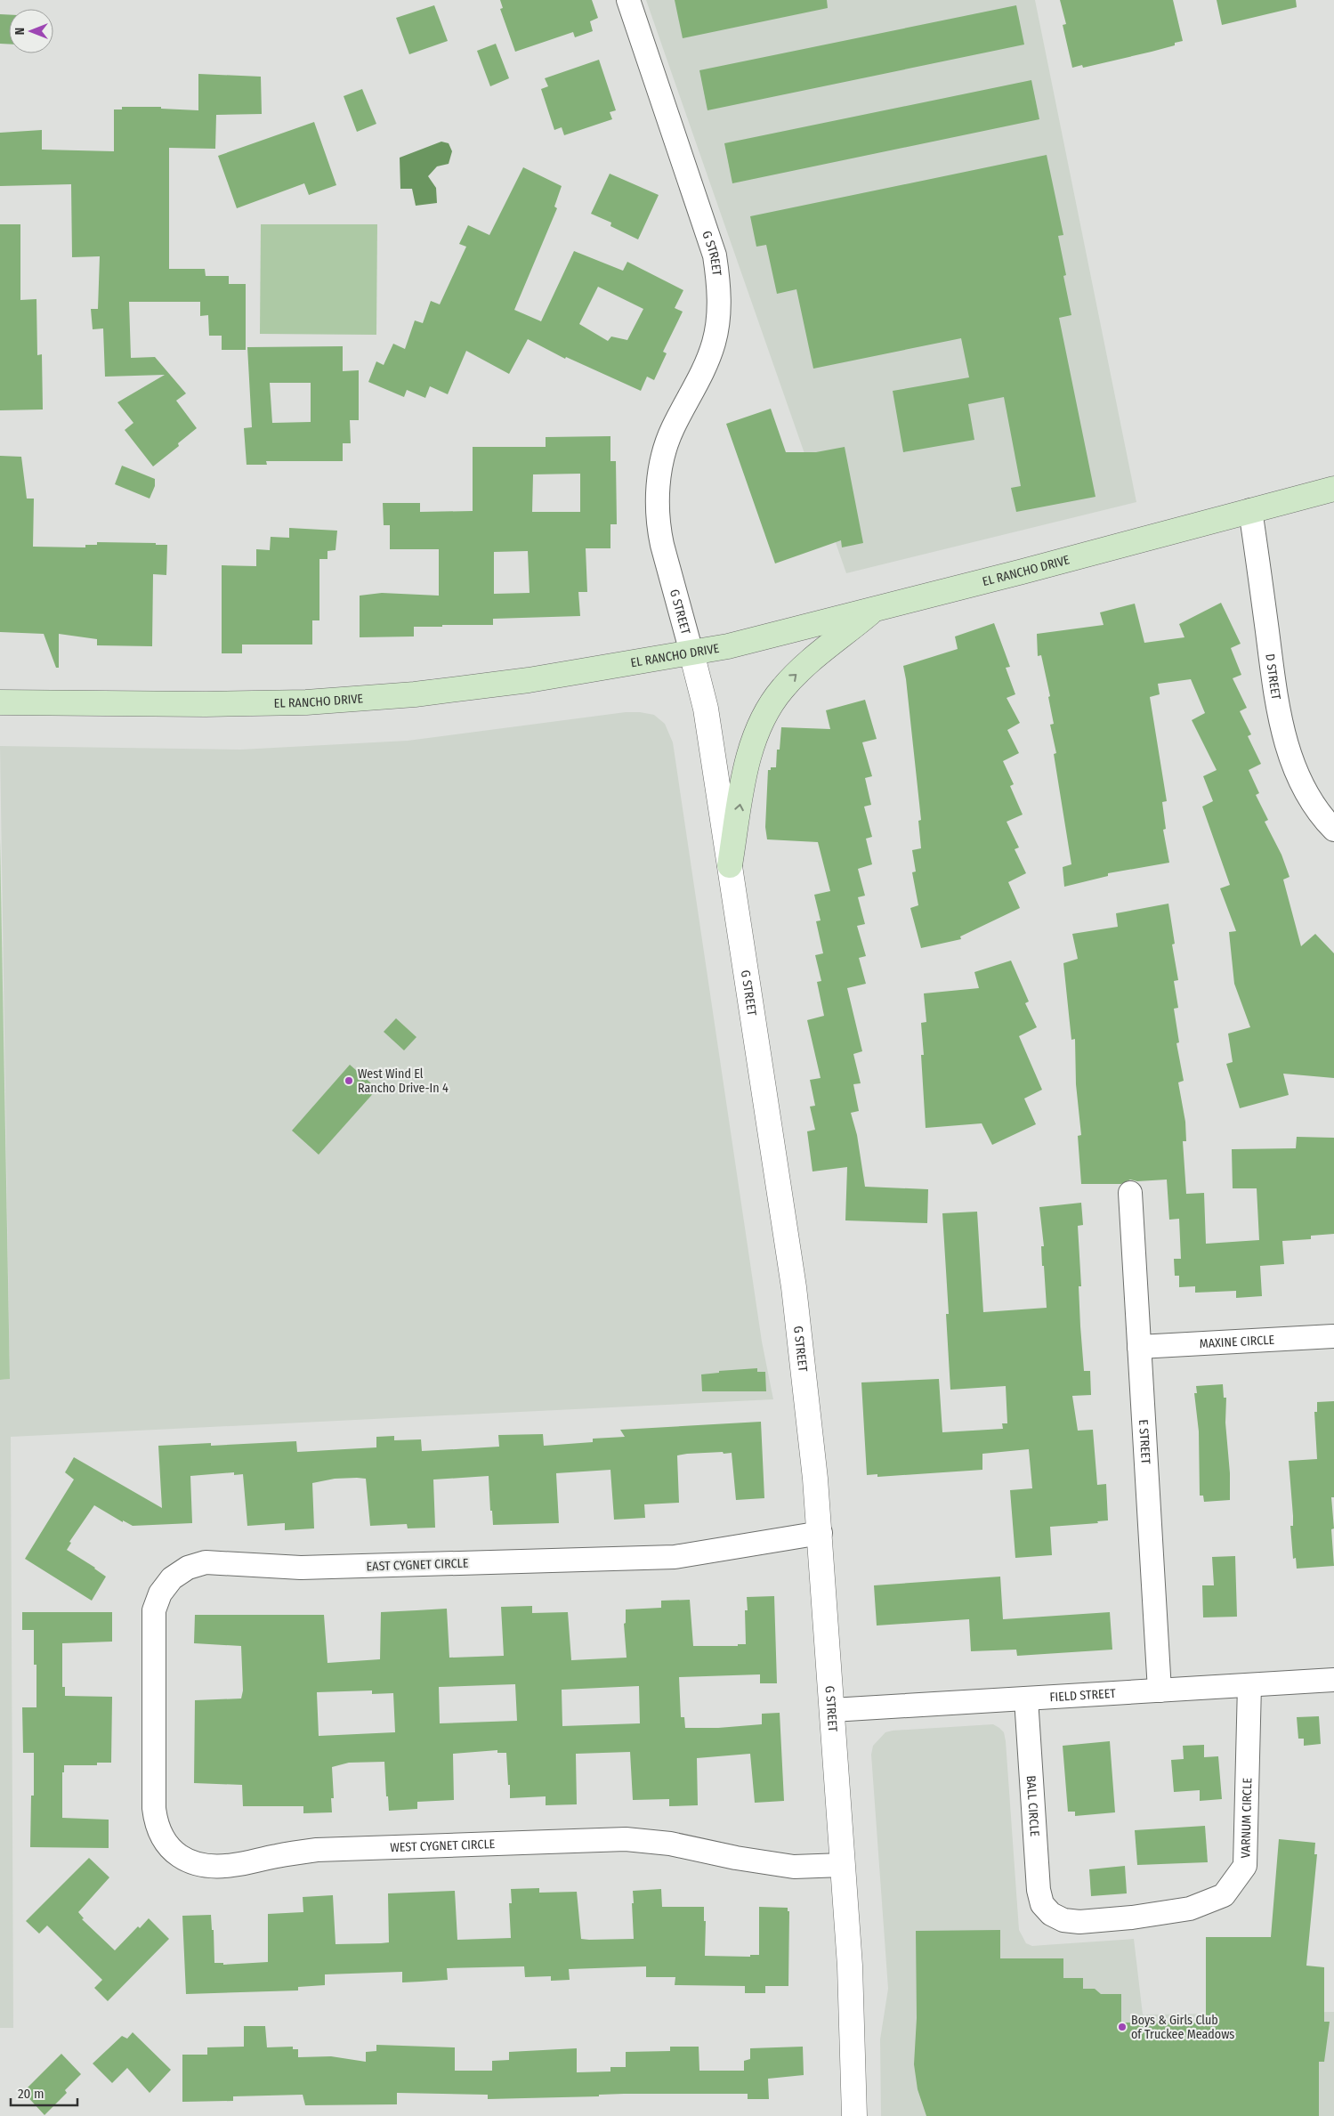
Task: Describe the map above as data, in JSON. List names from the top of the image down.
{
  "streets": {
    "main road": ["EL RANCHO DRIVE"],
    "street": [
      "G STREET",
      "D STREET",
      "MAXINE CIRCLE",
      "E STREET",
      "EAST CYGNET CIRCLE",
      "FIELD STREET",
      "BALL CIRCLE",
      "VARNUM CIRCLE",
      "WEST CYGNET CIRCLE"
    ]
  },
  "crossings": [
    ["G STREET", "EL RANCHO DRIVE"],
    ["G STREET", "EAST CYGNET CIRCLE"],
    ["G STREET", "FIELD STREET"],
    ["G STREET", "WEST CYGNET CIRCLE"],
    ["EL RANCHO DRIVE", "D STREET"],
    ["MAXINE CIRCLE", "E STREET"],
    ["E STREET", "FIELD STREET"],
    ["EAST CYGNET CIRCLE", "WEST CYGNET CIRCLE"],
    ["FIELD STREET", "BALL CIRCLE"],
    ["FIELD STREET", "VARNUM CIRCLE"],
    ["BALL CIRCLE", "VARNUM CIRCLE"]
  ],
  "places": ["West Wind El Rancho Drive-In 4", "Boys & Girls Club of Truckee Meadows"],
  "scale_bar": "20 m",
  "north": "left"
}
